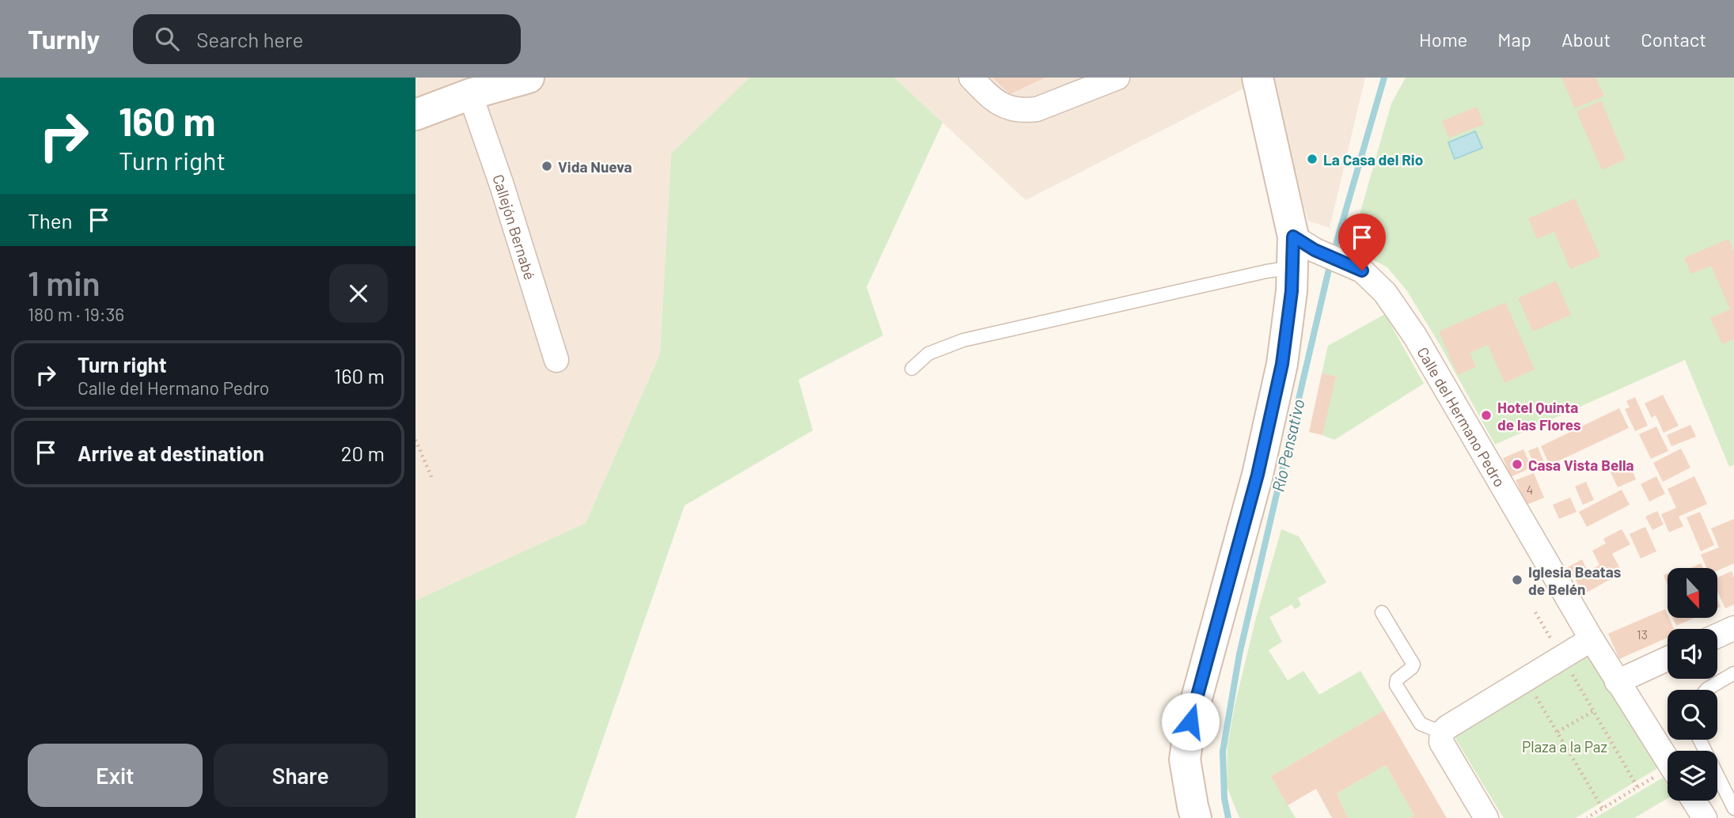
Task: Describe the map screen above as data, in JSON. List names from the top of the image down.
{
  "streets": {
    "street": ["Callejón Bernabé", "Calle del Hermano Pedro"]
  },
  "water": ["Río Pensativo"],
  "parks": ["Plaza a la Paz"],
  "places": [
    "La Casa del Rio",
    "Vida Nueva",
    "Hotel Quinta de las Flores",
    "Casa Vista Bella",
    "Iglesia Beatas de Belén"
  ],
  "house_numbers": ["4", "13"],
  "north": "bottom",
  "page": {
    "header": "Turnly",
    "search": "Search here",
    "nav": [
      "Home",
      "Map",
      "About",
      "Contact"
    ],
    "turn": ["160 m", "Turn right"],
    "then": "Then",
    "heading": ["1 min", "180 m · 19:36"],
    "list": [
      {
        "name": "Turn right",
        "note": "Calle del Hermano Pedro",
        "value": "160 m"
      },
      {
        "name": "Arrive at destination",
        "value": "20 m"
      }
    ],
    "buttons": ["Exit", "Share"]
  }
}
